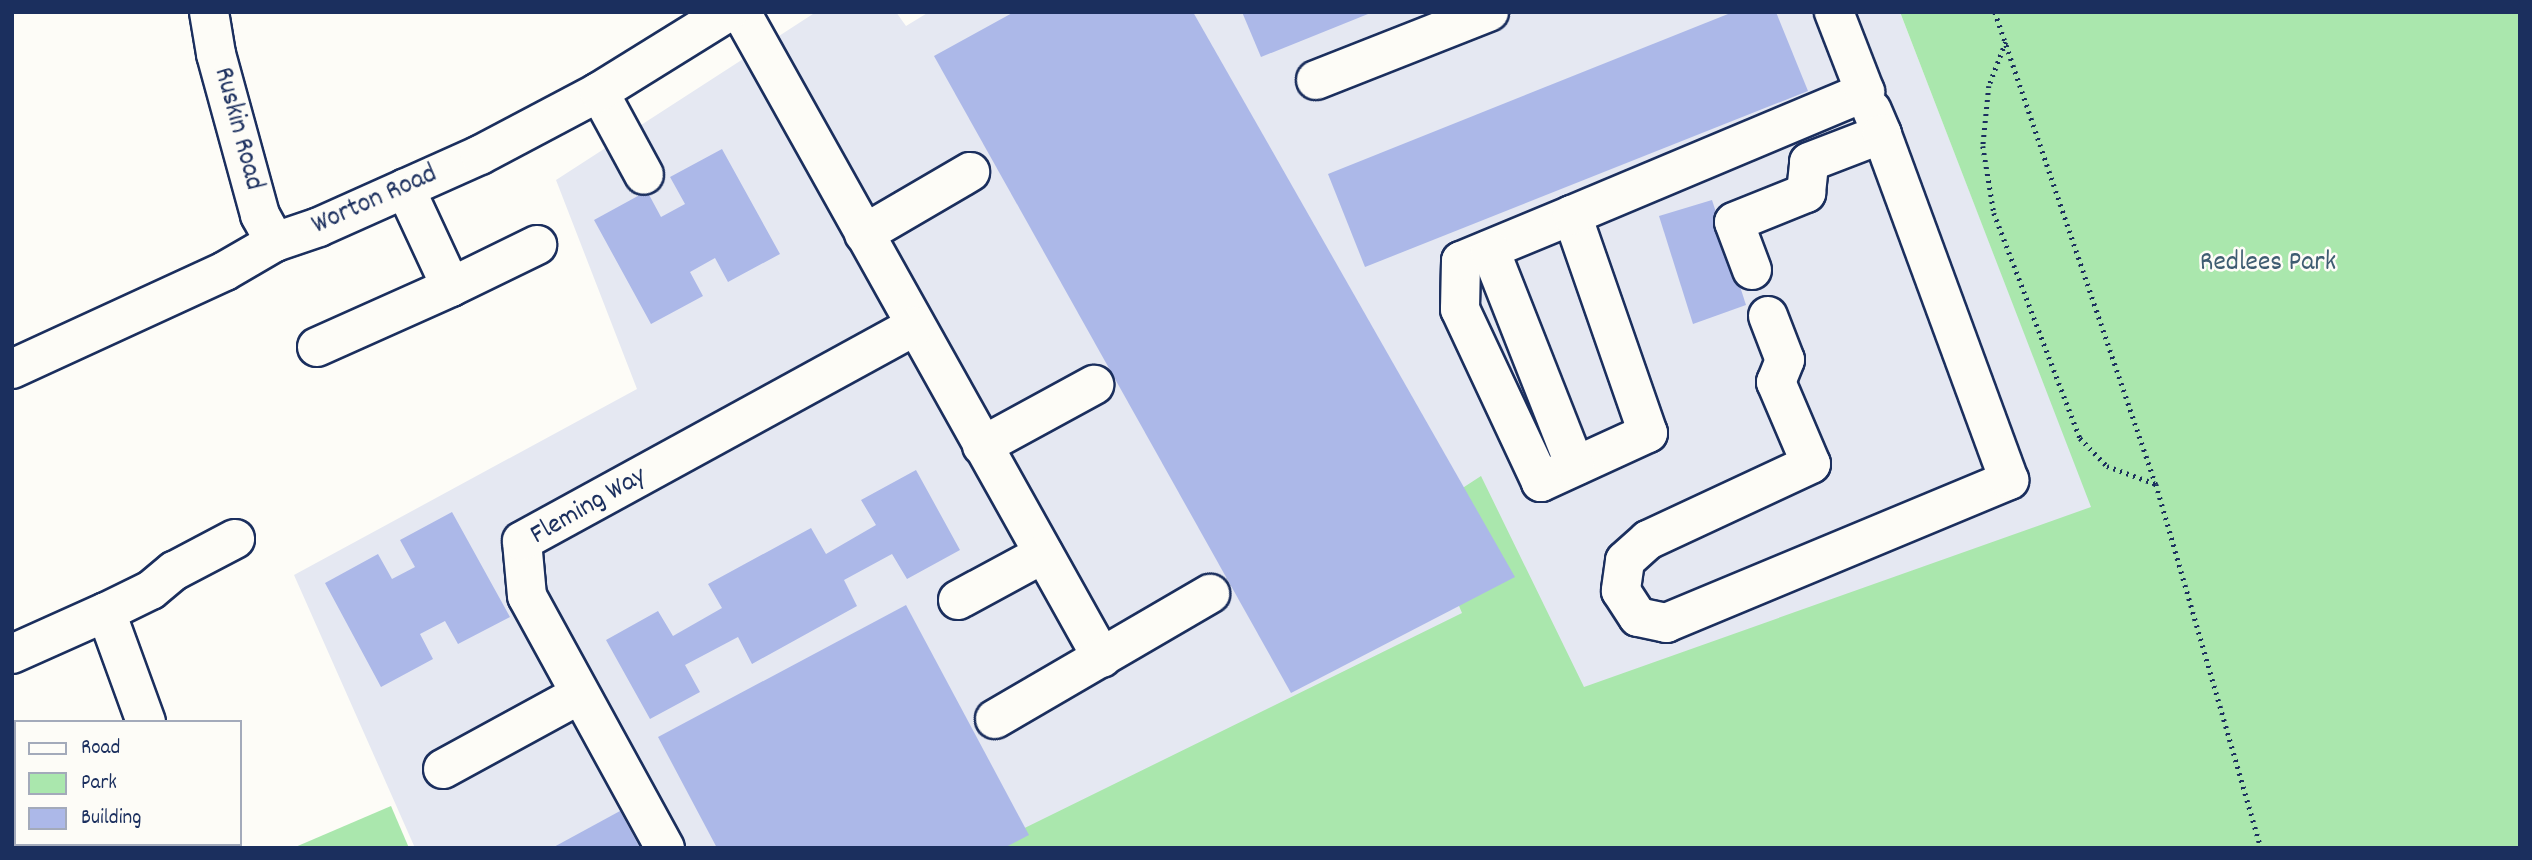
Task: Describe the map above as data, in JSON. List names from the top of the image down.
{
  "streets": {
    "street": ["Ruskin Road", "Worton Road", "Fleming Way"]
  },
  "crossings": [
    ["Ruskin Road", "Worton Road"]
  ],
  "parks": ["Redlees Park"],
  "legend": ["Road", "Park", "Building"]
}
